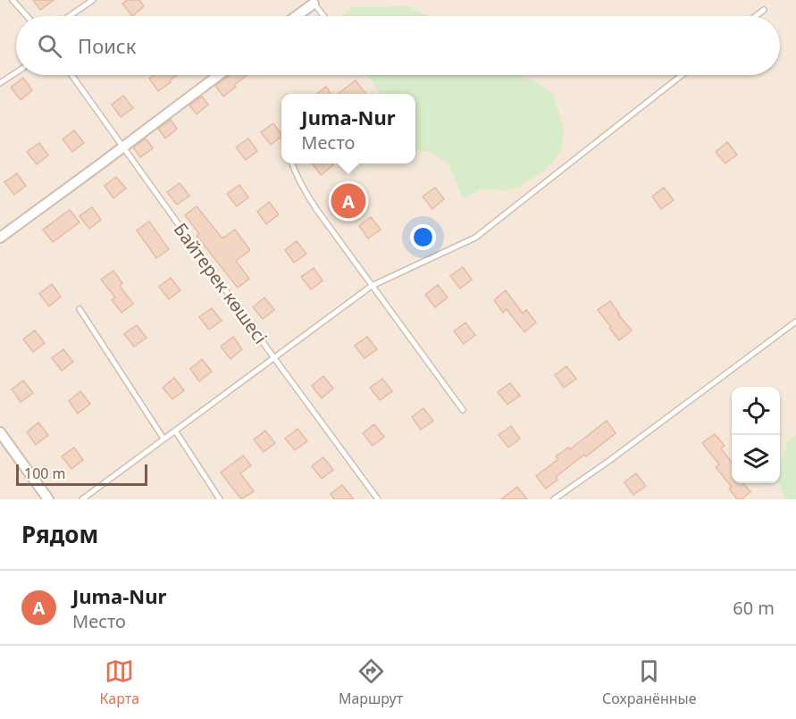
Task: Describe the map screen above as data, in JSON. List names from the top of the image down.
{
  "streets": {
    "lane": ["Байтерек көшесі"]
  },
  "scale_bar": "100 m",
  "page": {
    "search": "Поиск",
    "popup": ["Juma-Nur", "Место"],
    "pins": "A",
    "scale": "100 m",
    "heading": "Рядом",
    "list": [
      {
        "mark": "A",
        "name": "Juma-Nur",
        "note": "Место",
        "value": "60 m"
      }
    ],
    "nav": ["Карта", "Маршрут", "Сохранённые"]
  }
}
